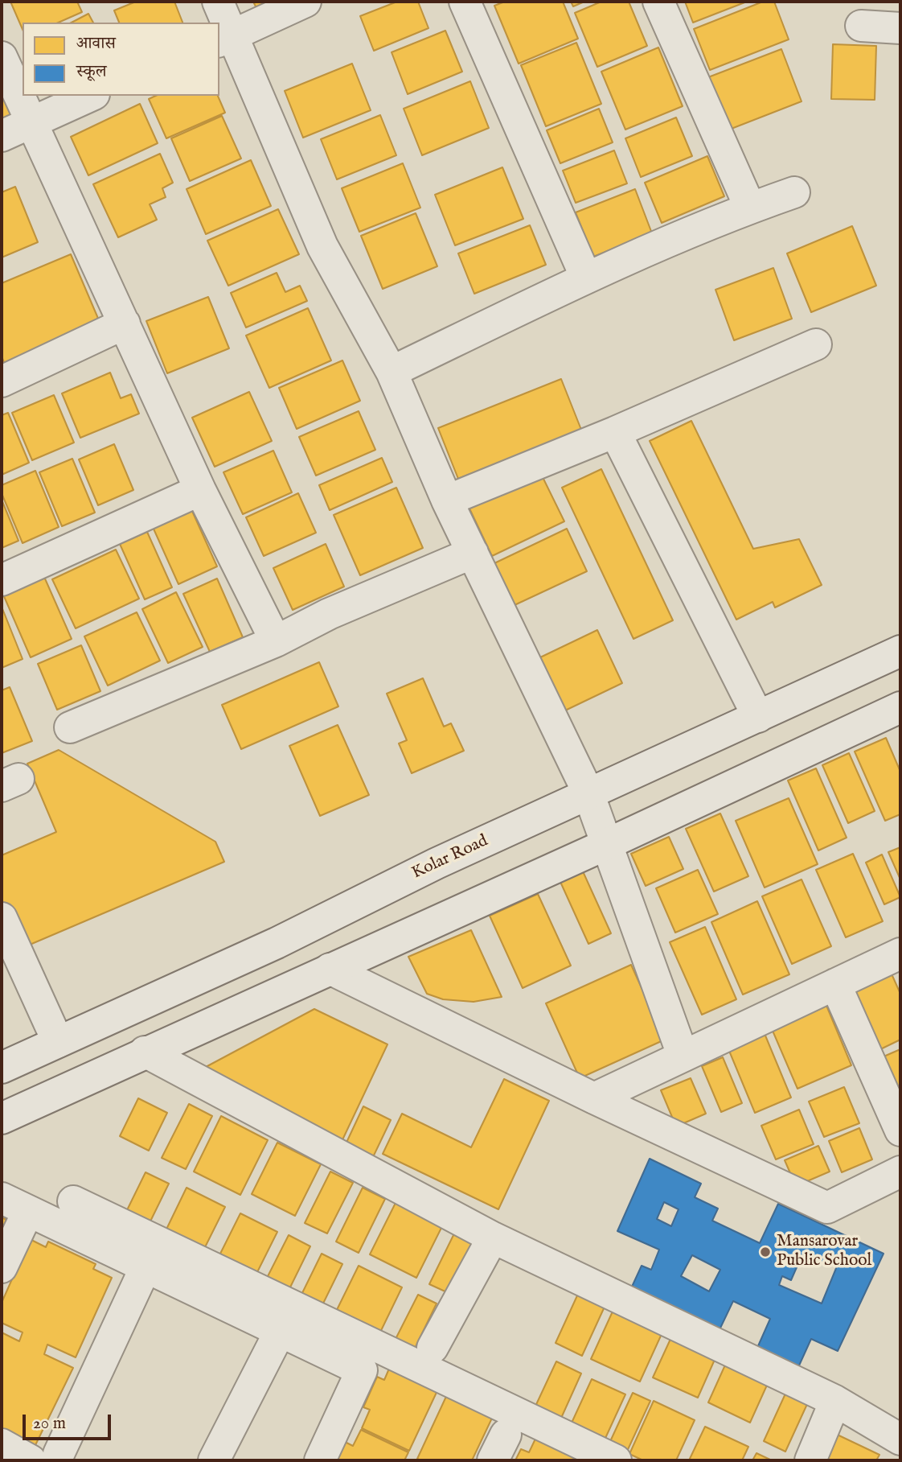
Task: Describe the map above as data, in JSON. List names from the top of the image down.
{
  "streets": {
    "street": ["Kolar Road"]
  },
  "places": ["Mansarovar Public School"],
  "legend": ["आवास", "स्कूल"],
  "scale_bar": "20 m"
}
